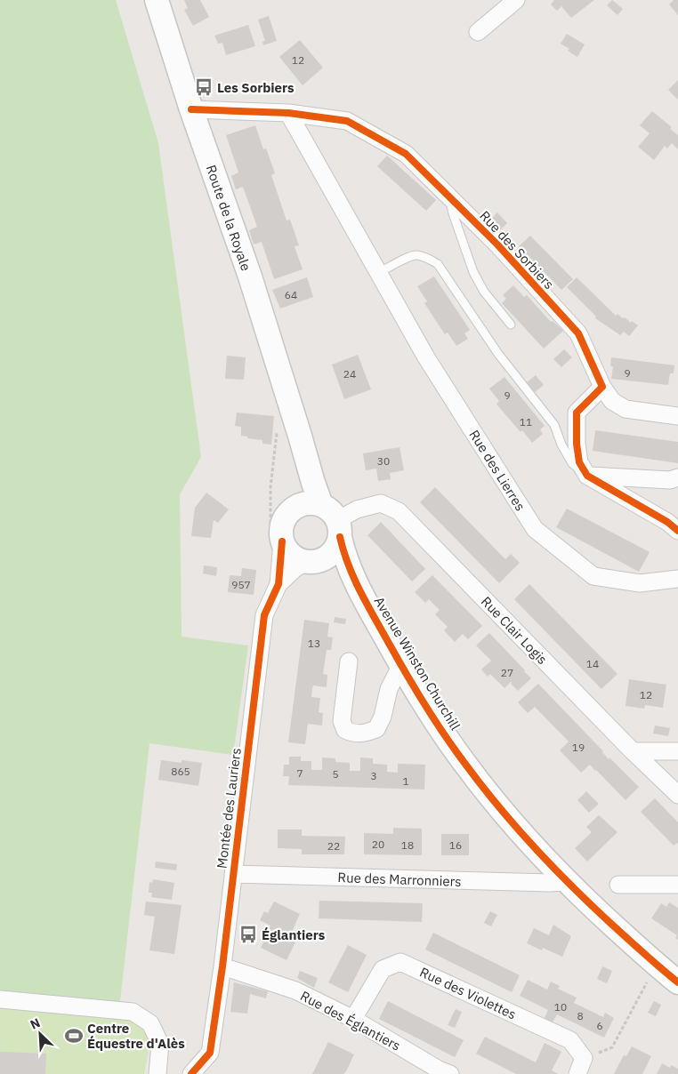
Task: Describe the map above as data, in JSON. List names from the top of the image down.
{
  "streets": {
    "main road": ["Route de la Royale", "Avenue Winston Churchill"],
    "street": [
      "Rue des Sorbiers",
      "Rue des Lierres",
      "Rue Clair Logis",
      "Montée des Lauriers",
      "Rue des Marronniers",
      "Rue des Violettes",
      "Rue des Églantiers"
    ]
  },
  "crossings": [
    ["Route de la Royale", "Rue des Sorbiers"],
    ["Route de la Royale", "Rue Clair Logis"],
    ["Route de la Royale", "Avenue Winston Churchill"],
    ["Route de la Royale", "Montée des Lauriers"],
    ["Rue des Sorbiers", "Rue des Lierres"],
    ["Rue Clair Logis", "Avenue Winston Churchill"],
    ["Rue Clair Logis", "Montée des Lauriers"],
    ["Avenue Winston Churchill", "Montée des Lauriers"],
    ["Avenue Winston Churchill", "Rue des Marronniers"],
    ["Montée des Lauriers", "Rue des Marronniers"],
    ["Montée des Lauriers", "Rue des Églantiers"],
    ["Rue des Violettes", "Rue des Églantiers"]
  ],
  "places": {
    "bus stop": ["Les Sorbiers", "Églantiers"],
    "sports": ["Centre Équestre d'Alès"]
  },
  "house_numbers": [
    "12",
    "64",
    "9",
    "24",
    "9",
    "11",
    "30",
    "957",
    "13",
    "14",
    "27",
    "12",
    "19",
    "865",
    "7",
    "5",
    "3",
    "1",
    "20",
    "18",
    "16",
    "22",
    "10",
    "8",
    "6"
  ],
  "north": "top left"
}
